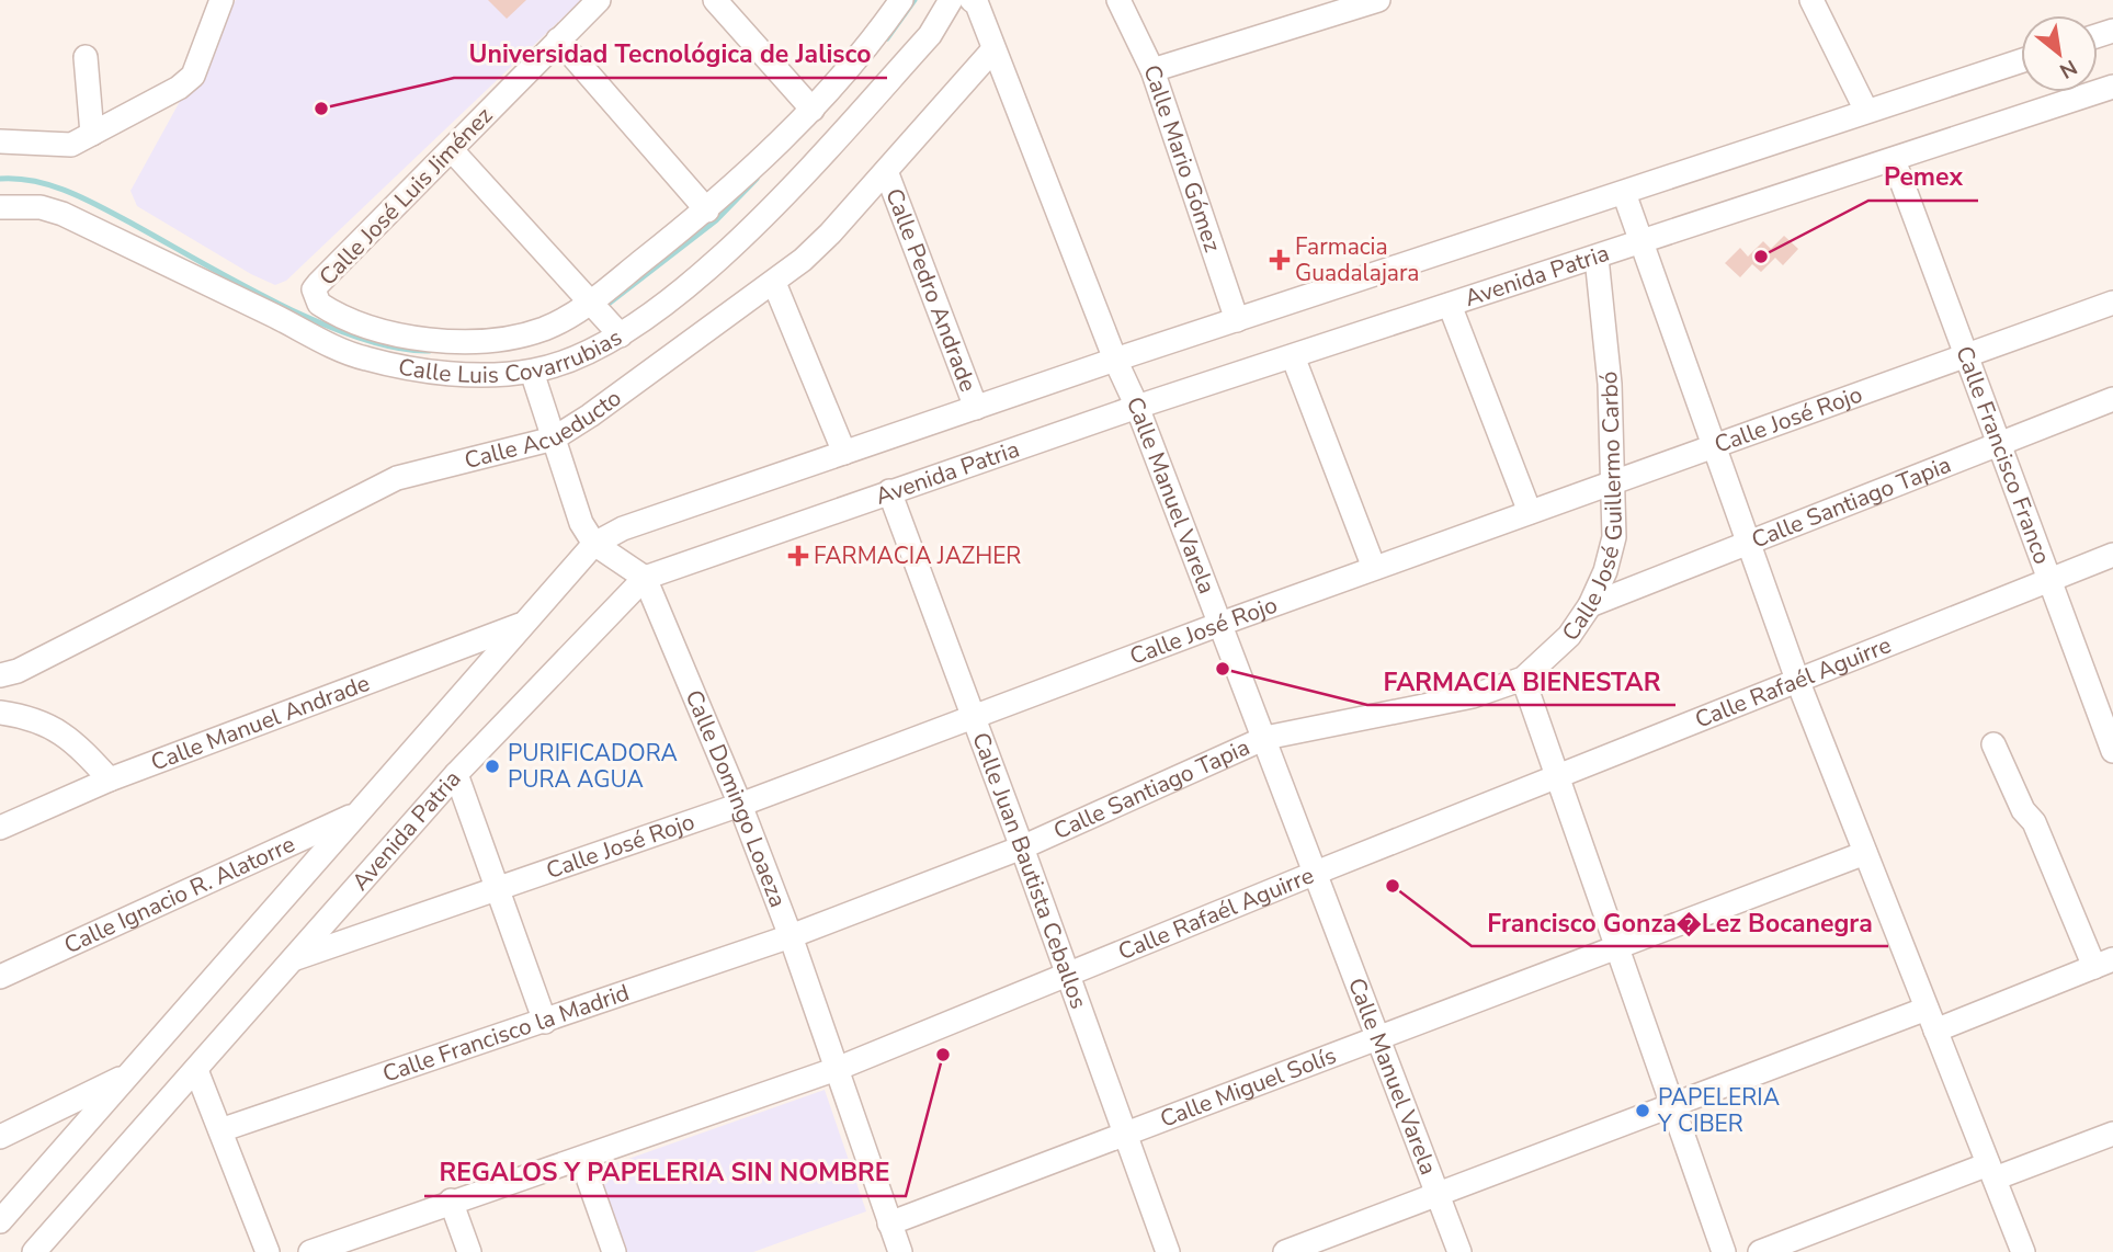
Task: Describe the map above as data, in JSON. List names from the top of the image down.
{
  "streets": {
    "street": [
      "Calle Mario Gómez",
      "Calle José Luis Jiménez",
      "Avenida Patria",
      "Calle Pedro Andrade",
      "Calle Luis Covarrubias",
      "Calle José Rojo",
      "Calle Acueducto",
      "Calle Francisco Franco",
      "Calle Manuel Varela",
      "Calle Santiago Tapia",
      "Calle José Guillermo Carbó",
      "Calle Rafaél Aguirre",
      "Calle Manuel Andrade",
      "Calle Domingo Loaeza",
      "Calle Juan Bautista Ceballos",
      "Calle Ignacio R. Alatorre",
      "Calle Francisco la Madrid",
      "Calle Miguel Solís"
    ]
  },
  "crossings": [
    ["Calle Mario Gómez", "Avenida Patria"],
    ["Calle José Luis Jiménez", "Calle Luis Covarrubias"],
    ["Avenida Patria", "Calle Pedro Andrade"],
    ["Avenida Patria", "Calle José Rojo"],
    ["Avenida Patria", "Calle Francisco Franco"],
    ["Avenida Patria", "Calle Manuel Varela"],
    ["Avenida Patria", "Calle José Guillermo Carbó"],
    ["Avenida Patria", "Calle Manuel Andrade"],
    ["Avenida Patria", "Calle Domingo Loaeza"],
    ["Avenida Patria", "Calle Juan Bautista Ceballos"],
    ["Avenida Patria", "Calle Ignacio R. Alatorre"],
    ["Calle Pedro Andrade", "Calle Acueducto"],
    ["Calle Luis Covarrubias", "Calle Manuel Varela"],
    ["Calle José Rojo", "Calle Francisco Franco"],
    ["Calle José Rojo", "Calle Manuel Varela"],
    ["Calle José Rojo", "Calle José Guillermo Carbó"],
    ["Calle José Rojo", "Calle Domingo Loaeza"],
    ["Calle José Rojo", "Calle Juan Bautista Ceballos"],
    ["Calle Acueducto", "Calle Manuel Varela"],
    ["Calle Francisco Franco", "Calle Santiago Tapia"],
    ["Calle Francisco Franco", "Calle Rafaél Aguirre"],
    ["Calle Manuel Varela", "Calle Santiago Tapia"],
    ["Calle Manuel Varela", "Calle Rafaél Aguirre"],
    ["Calle Manuel Varela", "Calle Miguel Solís"],
    ["Calle Santiago Tapia", "Calle José Guillermo Carbó"],
    ["Calle Santiago Tapia", "Calle Domingo Loaeza"],
    ["Calle Santiago Tapia", "Calle Juan Bautista Ceballos"],
    ["Calle Santiago Tapia", "Calle Francisco la Madrid"],
    ["Calle Rafaél Aguirre", "Calle Domingo Loaeza"],
    ["Calle Rafaél Aguirre", "Calle Juan Bautista Ceballos"],
    ["Calle Domingo Loaeza", "Calle Francisco la Madrid"],
    ["Calle Domingo Loaeza", "Calle Miguel Solís"],
    ["Calle Juan Bautista Ceballos", "Calle Miguel Solís"]
  ],
  "places": {
    "other": [
      "Universidad Tecnológica de Jalisco",
      "Pemex",
      "FARMACIA BIENESTAR",
      "PURIFICADORA PURA AGUA",
      "Francisco Gonza�Lez Bocanegra",
      "REGALOS Y PAPELERIA SIN NOMBRE",
      "PAPELERIA Y CIBER"
    ],
    "health": ["Farmacia Guadalajara", "FARMACIA JAZHER"]
  },
  "north": "bottom right"
}
